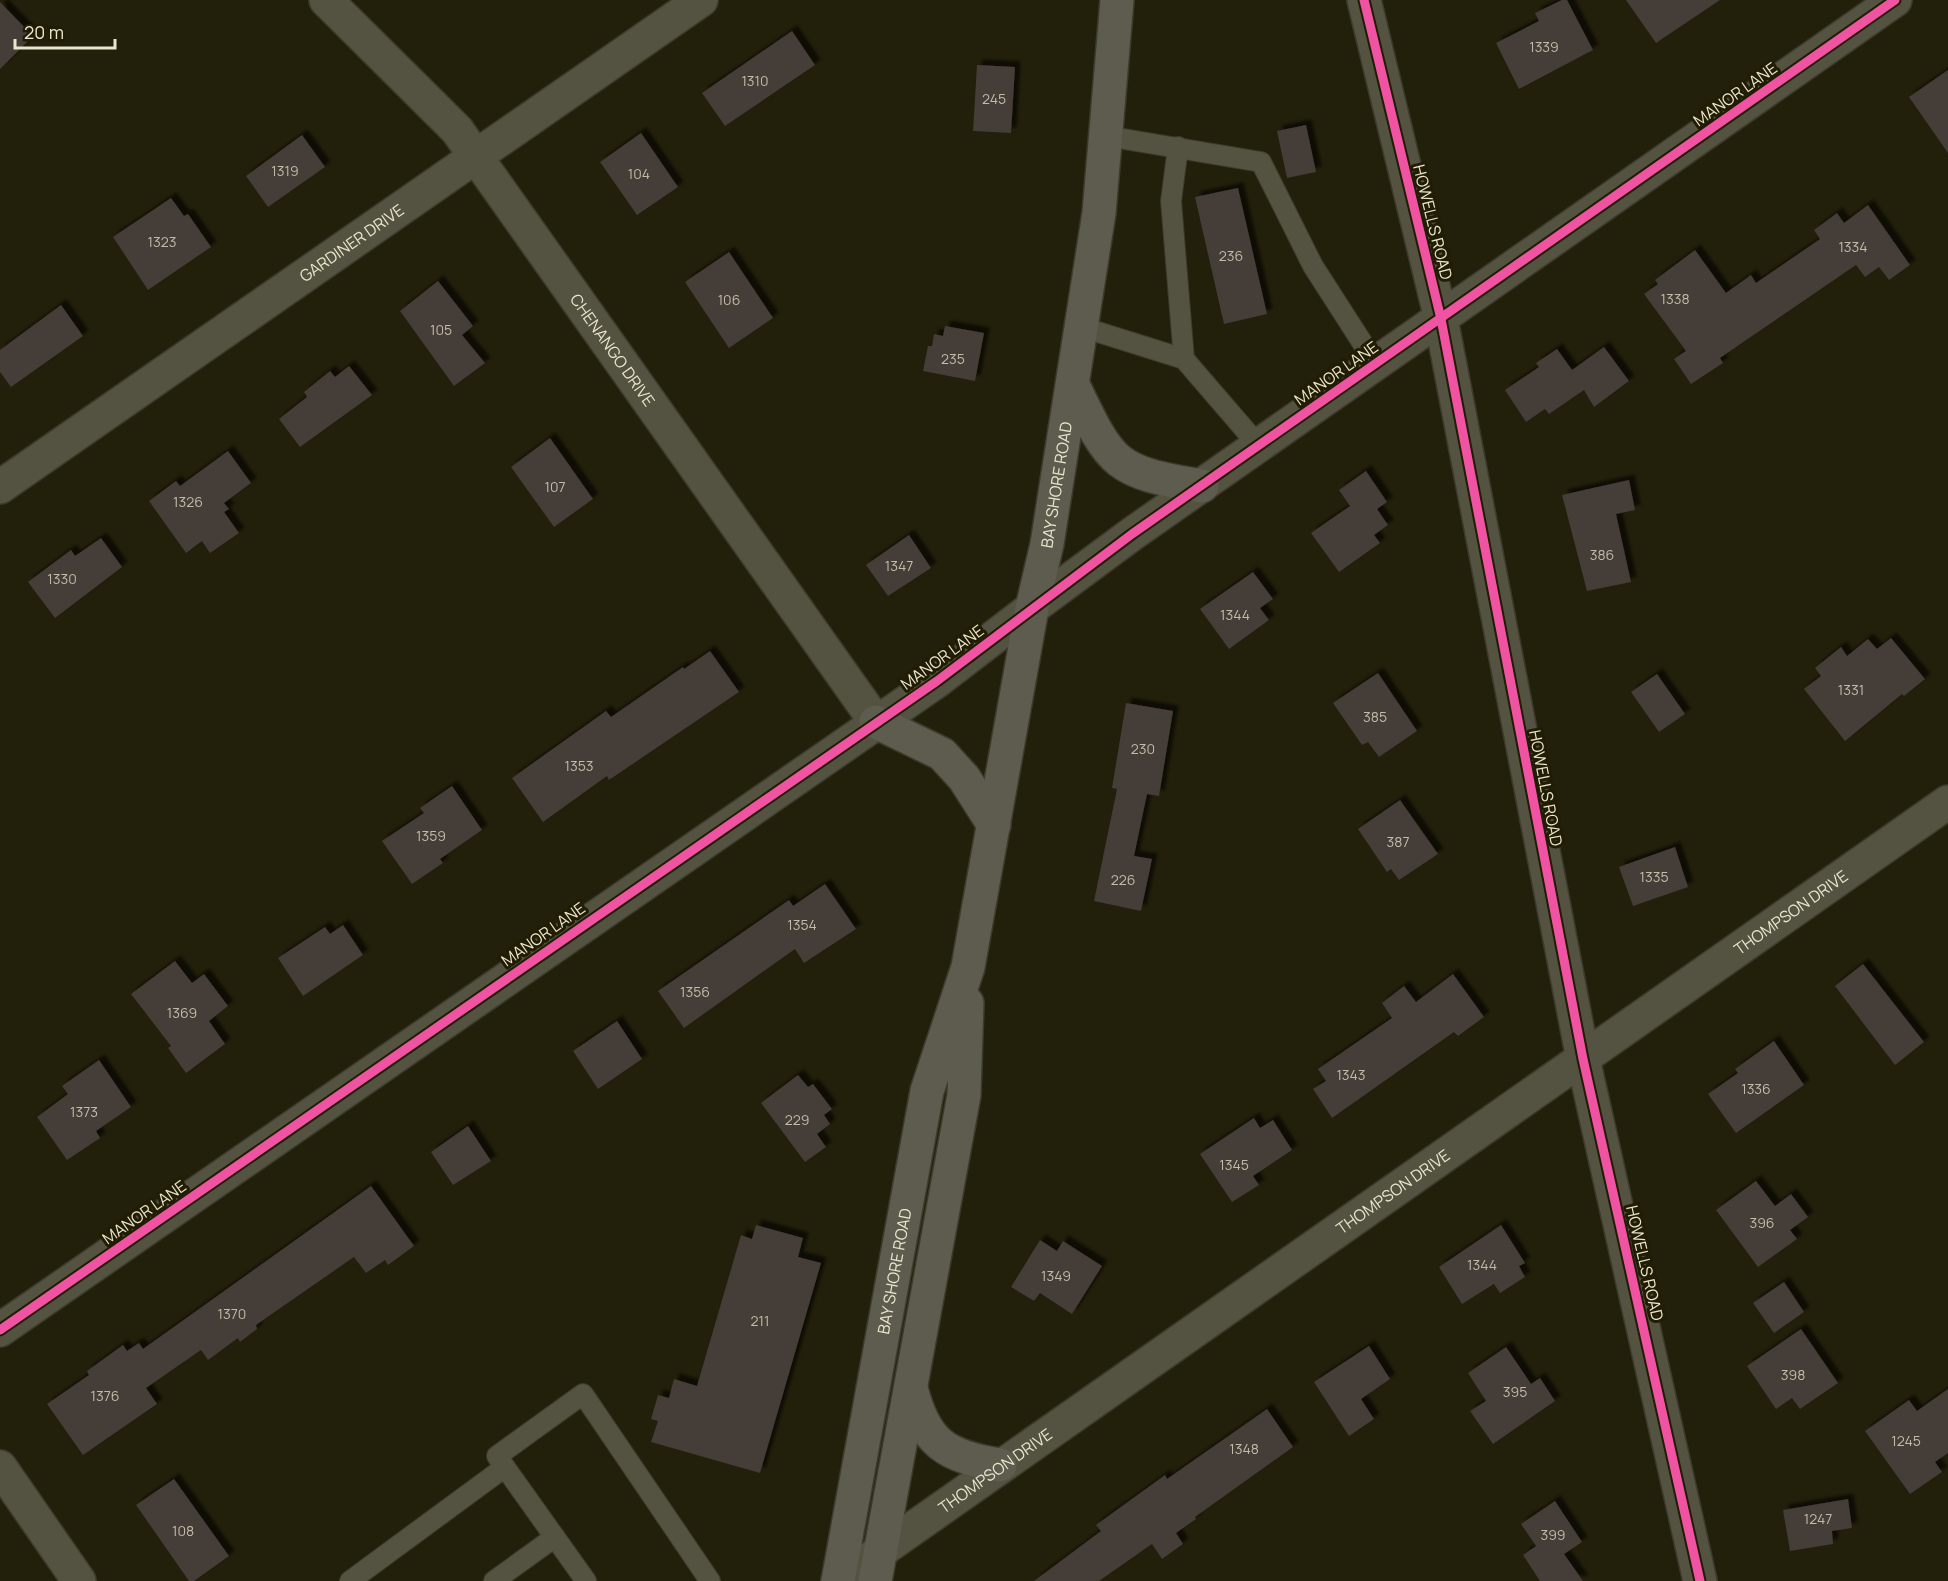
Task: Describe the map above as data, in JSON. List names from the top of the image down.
{
  "streets": {
    "main road": ["BAY SHORE ROAD"],
    "street": [
      "MANOR LANE",
      "HOWELLS ROAD",
      "GARDINER DRIVE",
      "CHENANGO DRIVE",
      "THOMPSON DRIVE"
    ]
  },
  "crossings": [
    ["MANOR LANE", "HOWELLS ROAD"],
    ["MANOR LANE", "CHENANGO DRIVE"],
    ["MANOR LANE", "BAY SHORE ROAD"],
    ["HOWELLS ROAD", "THOMPSON DRIVE"],
    ["GARDINER DRIVE", "CHENANGO DRIVE"],
    ["BAY SHORE ROAD", "THOMPSON DRIVE"]
  ],
  "house_numbers": [
    "1339",
    "1310",
    "245",
    "1319",
    "104",
    "1323",
    "1334",
    "236",
    "1338",
    "106",
    "105",
    "235",
    "107",
    "1326",
    "386",
    "1347",
    "1330",
    "1344",
    "1331",
    "385",
    "230",
    "1353",
    "1359",
    "387",
    "1335",
    "226",
    "1354",
    "1356",
    "1369",
    "1343",
    "1336",
    "1373",
    "229",
    "1345",
    "396",
    "1344",
    "1349",
    "1370",
    "211",
    "398",
    "395",
    "1376",
    "1245",
    "1348",
    "1247",
    "108",
    "399"
  ],
  "scale_bar": "20 m"
}
